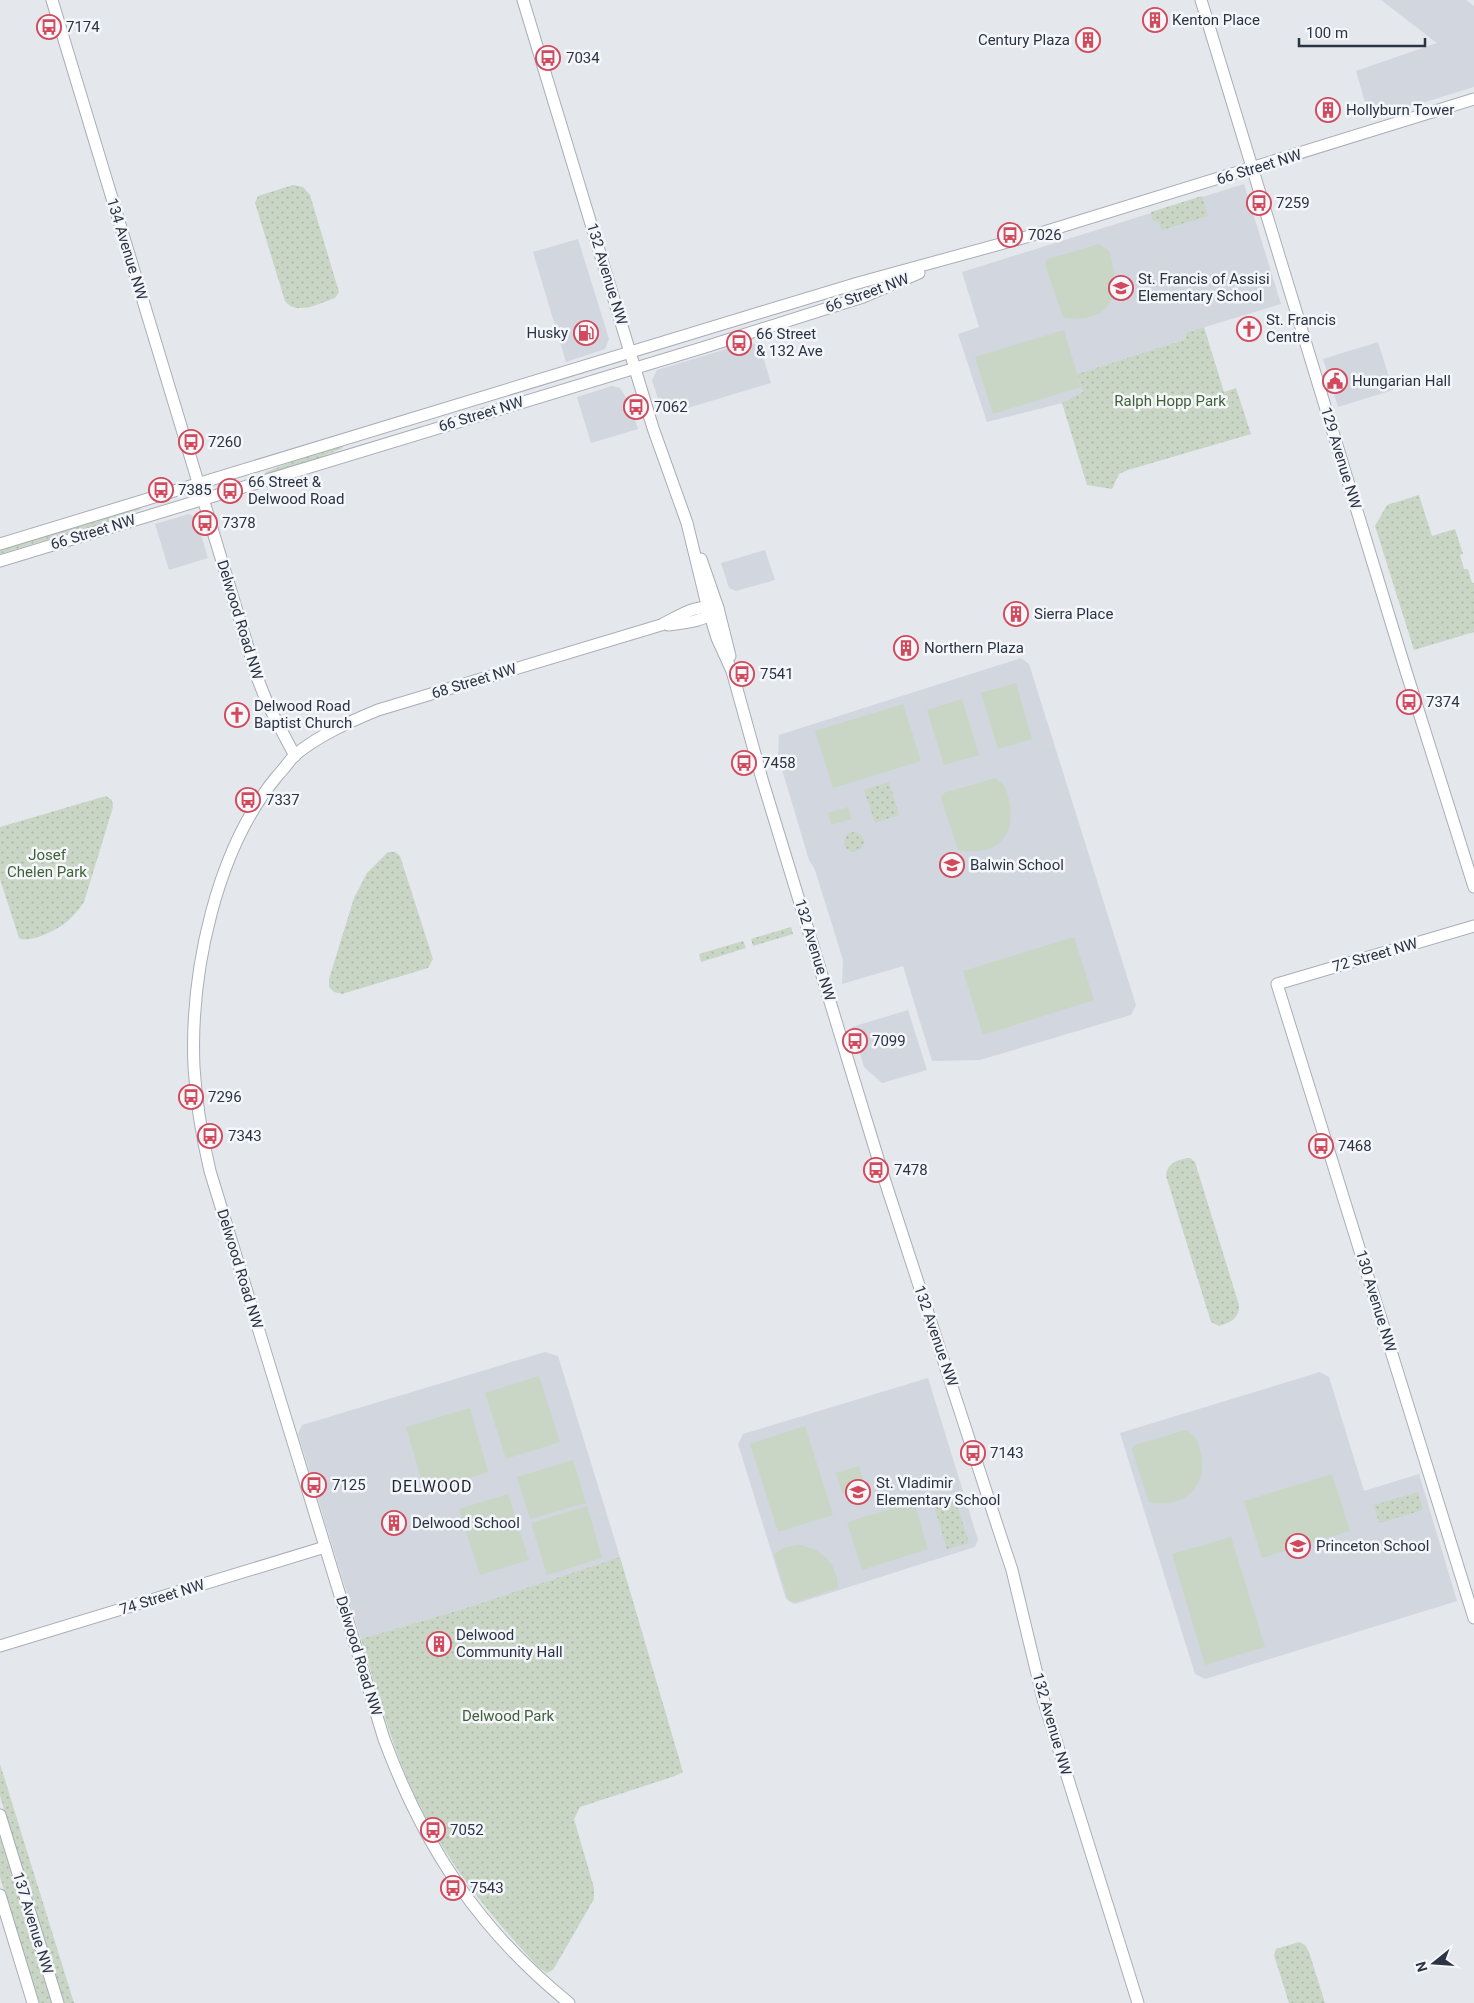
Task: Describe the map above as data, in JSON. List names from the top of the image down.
{
  "streets": {
    "street": [
      "66 Street NW",
      "134 Avenue NW",
      "132 Avenue NW",
      "129 Avenue NW",
      "Delwood Road NW",
      "68 Street NW",
      "72 Street NW",
      "130 Avenue NW",
      "74 Street NW",
      "137 Avenue NW"
    ]
  },
  "crossings": [
    ["66 Street NW", "134 Avenue NW"],
    ["66 Street NW", "132 Avenue NW"],
    ["66 Street NW", "129 Avenue NW"],
    ["66 Street NW", "Delwood Road NW"],
    ["134 Avenue NW", "Delwood Road NW"],
    ["132 Avenue NW", "68 Street NW"],
    ["Delwood Road NW", "68 Street NW"],
    ["Delwood Road NW", "74 Street NW"],
    ["72 Street NW", "130 Avenue NW"]
  ],
  "districts": ["DELWOOD"],
  "parks": ["Ralph Hopp Park", "Josef Chelen Park", "Delwood Park"],
  "places": {
    "building": [
      "Kenton Place",
      "Century Plaza",
      "Hollyburn Tower",
      "Sierra Place",
      "Northern Plaza",
      "Delwood School",
      "Delwood Community Hall"
    ],
    "bus stop": [
      "7174",
      "7034",
      "7259",
      "7026",
      "66 Street & 132 Ave",
      "7062",
      "7260",
      "7385",
      "66 Street & Delwood Road",
      "7378",
      "7541",
      "7374",
      "7458",
      "7337",
      "7099",
      "7296",
      "7343",
      "7468",
      "7478",
      "7143",
      "7125",
      "7052",
      "7543"
    ],
    "school or university": [
      "St. Francis of Assisi Elementary School",
      "Balwin School",
      "St. Vladimir Elementary School",
      "Princeton School"
    ],
    "church": ["St. Francis Centre", "Delwood Road Baptist Church"],
    "fuel station": ["Husky"],
    "public building": ["Hungarian Hall"]
  },
  "scale_bar": "100 m",
  "north": "left"
}
